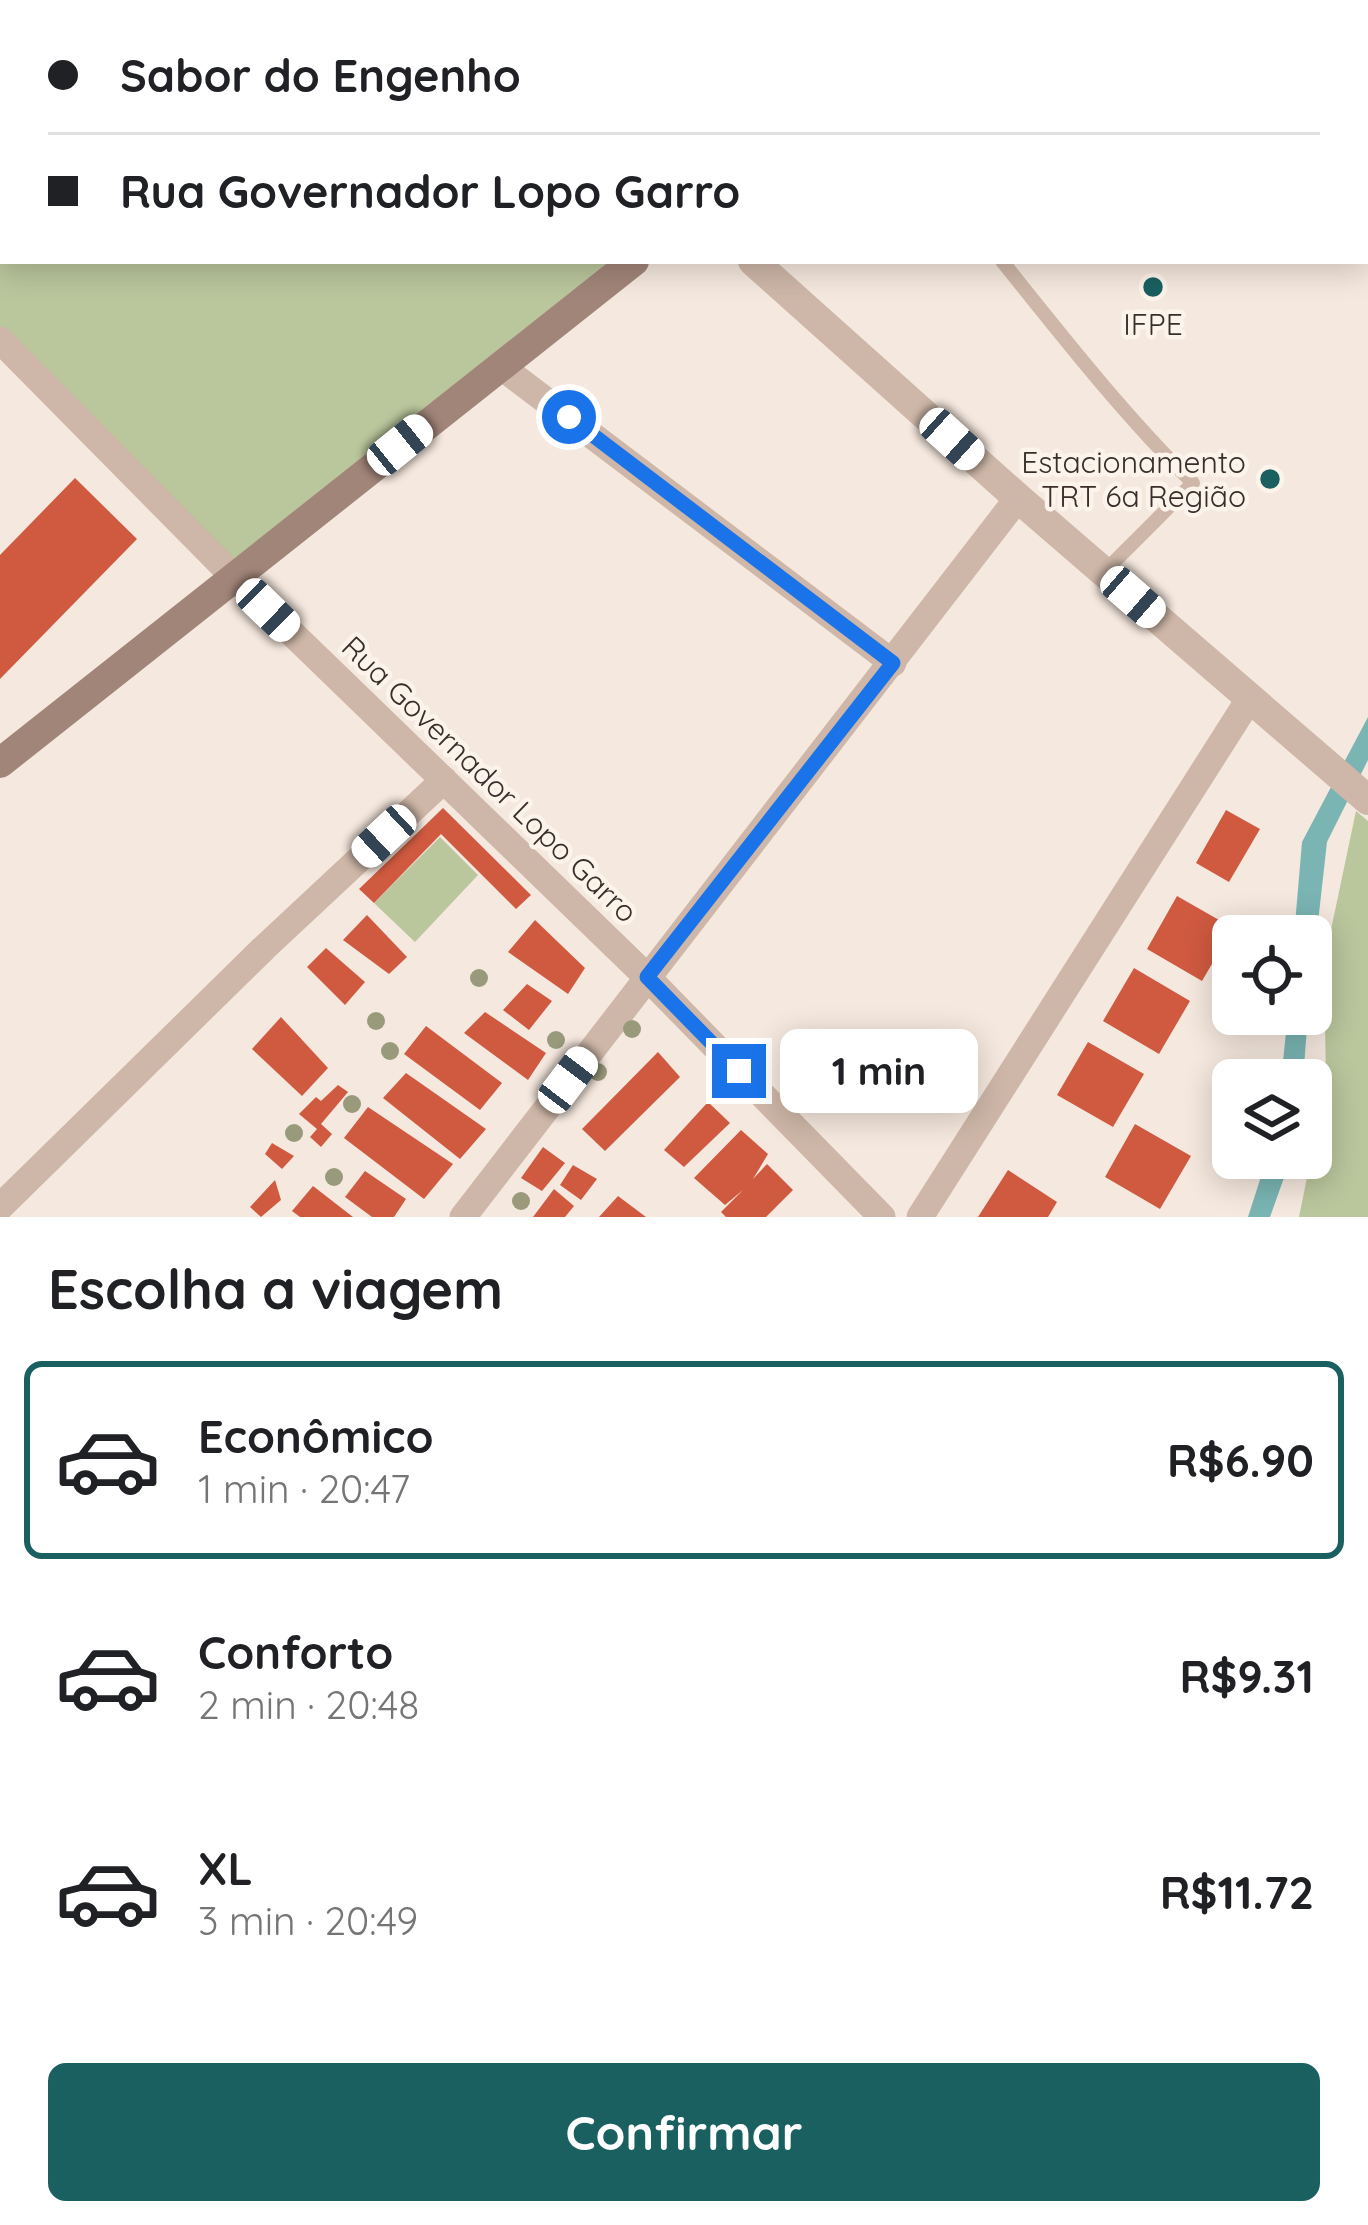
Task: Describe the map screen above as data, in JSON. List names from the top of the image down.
{
  "streets": {
    "street": ["Rua Governador Lopo Garro"]
  },
  "places": ["IFPE", "Estacionamento TRT 6a Região"],
  "page": {
    "banner": ["Sabor do Engenho", "Rua Governador Lopo Garro"],
    "bubble": "1 min",
    "heading": "Escolha a viagem",
    "list": [
      {
        "name": "Econômico",
        "note": "1 min · 20:47",
        "value": "R$6.90"
      },
      {
        "name": "Conforto",
        "note": "2 min · 20:48",
        "value": "R$9.31"
      },
      {
        "name": "XL",
        "note": "3 min · 20:49",
        "value": "R$11.72"
      }
    ],
    "buttons": "Confirmar"
  }
}
